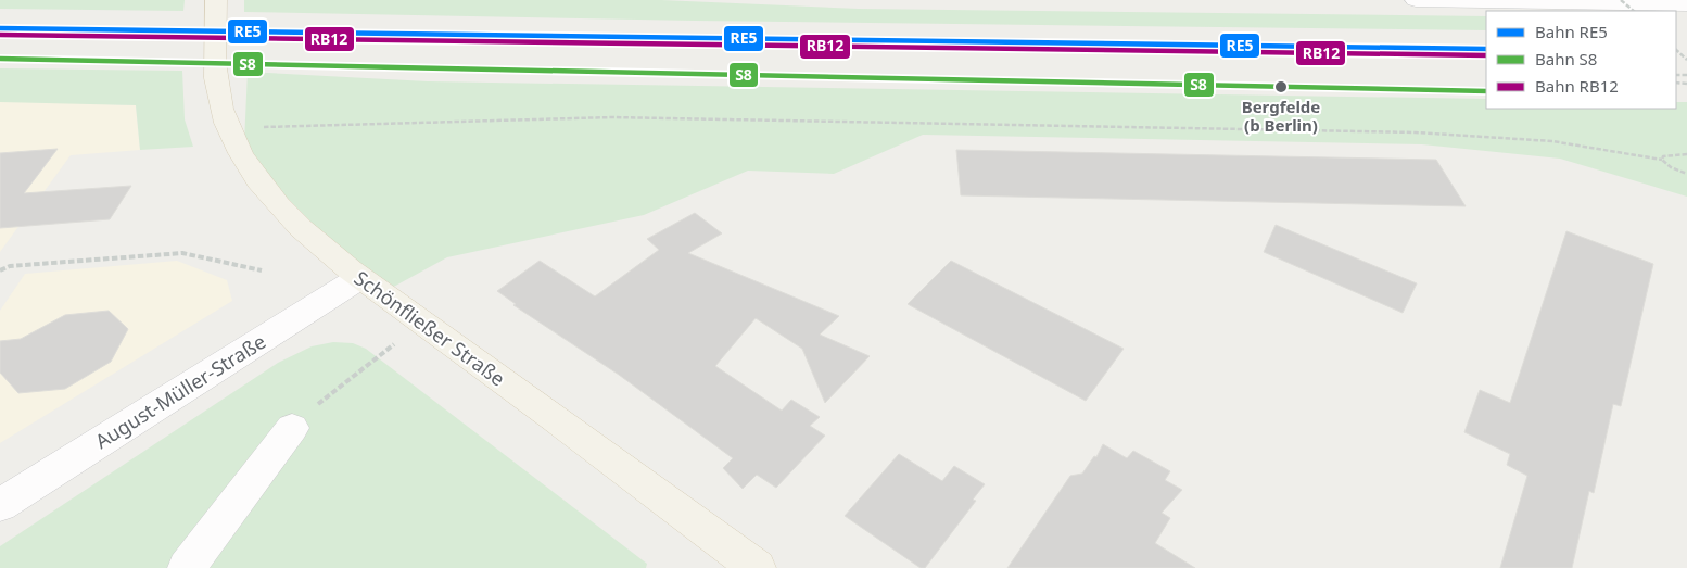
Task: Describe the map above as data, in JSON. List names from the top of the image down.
{
  "streets": {
    "main road": ["Schönfließer Straße"],
    "street": ["August-Müller-Straße"]
  },
  "crossings": [
    ["Schönfließer Straße", "August-Müller-Straße"]
  ],
  "places": ["Bergfelde (b Berlin)"],
  "lines": ["rail line RE5", "rail line RB12", "rail line S8"],
  "legend": ["Bahn RE5", "Bahn S8", "Bahn RB12"]
}
